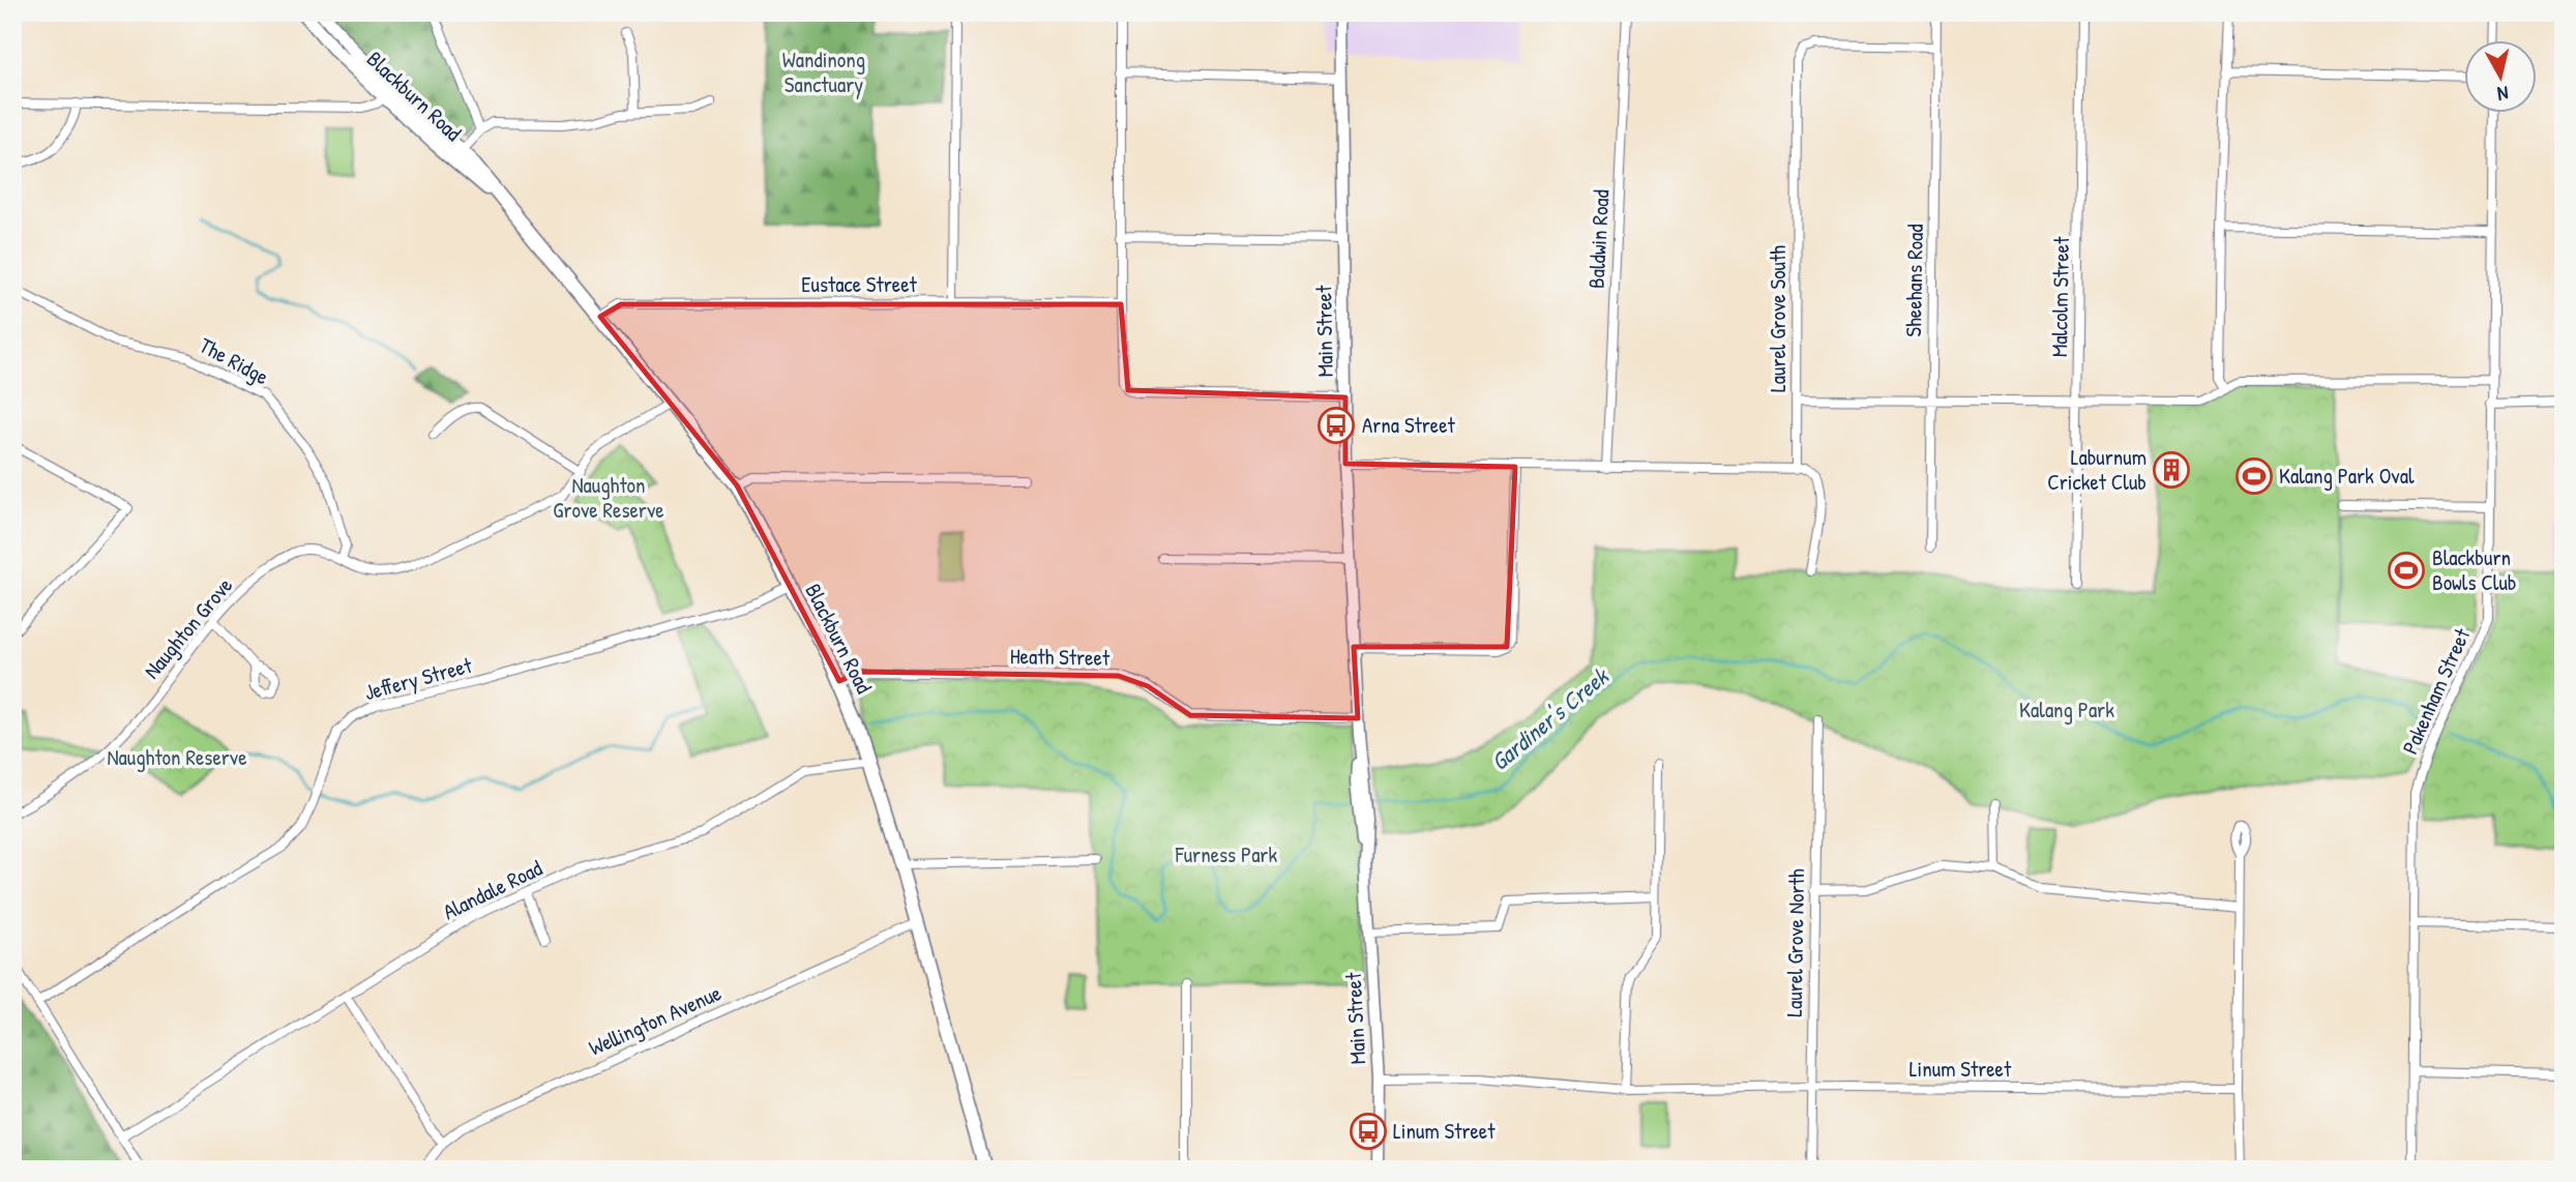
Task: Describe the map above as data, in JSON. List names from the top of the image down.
{
  "streets": {
    "main road": ["Blackburn Road"],
    "street": [
      "Baldwin Road",
      "Sheehans Road",
      "Eustace Street",
      "Malcolm Street",
      "Laurel Grove South",
      "Main Street",
      "The Ridge",
      "Naughton Grove",
      "Heath Street",
      "Jeffery Street",
      "Pakenham Street",
      "Alandale Road",
      "Laurel Grove North",
      "Wellington Avenue",
      "Linum Street"
    ]
  },
  "crossings": [
    ["Blackburn Road", "Eustace Street"],
    ["Blackburn Road", "Naughton Grove"],
    ["Blackburn Road", "Heath Street"],
    ["Blackburn Road", "Jeffery Street"],
    ["Blackburn Road", "Alandale Road"],
    ["Blackburn Road", "Wellington Avenue"],
    ["Sheehans Road", "Laurel Grove South"],
    ["Main Street", "Heath Street"],
    ["Main Street", "Linum Street"],
    ["The Ridge", "Naughton Grove"],
    ["Laurel Grove North", "Linum Street"]
  ],
  "water": ["Gardiner's Creek"],
  "parks": [
    "Wandinong Sanctuary",
    "Naughton Grove Reserve",
    "Kalang Park",
    "Naughton Reserve",
    "Furness Park"
  ],
  "places": {
    "bus stop": ["Arna Street", "Linum Street"],
    "building": ["Laburnum Cricket Club"],
    "sports": ["Kalang Park Oval", "Blackburn Bowls Club"]
  },
  "north": "bottom"
}
